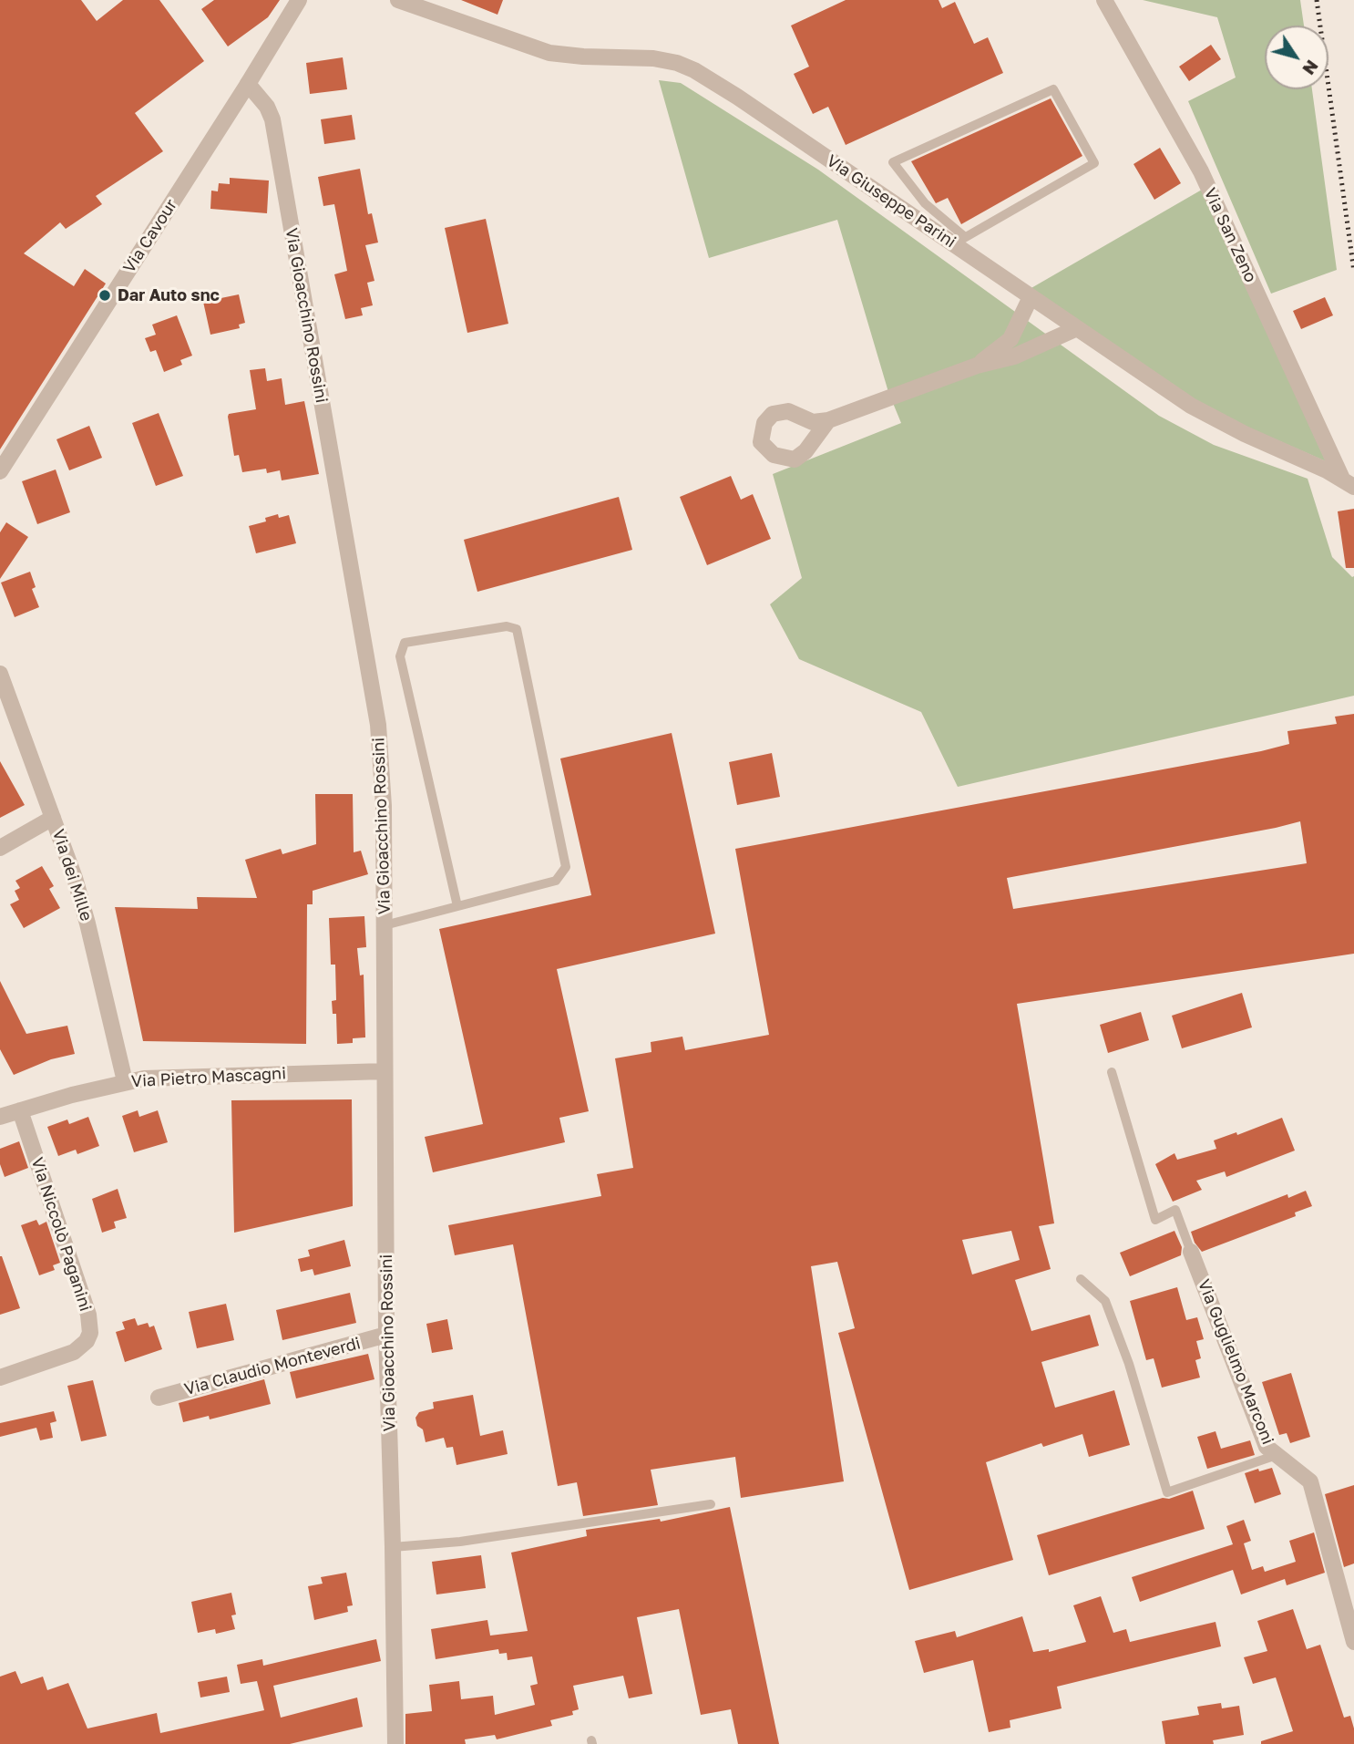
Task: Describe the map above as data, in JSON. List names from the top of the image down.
{
  "streets": {
    "street": [
      "Via Giuseppe Parini",
      "Via San Zeno",
      "Via Cavour",
      "Via Gioacchino Rossini",
      "Via dei Mille",
      "Via Pietro Mascagni",
      "Via Niccolò Paganini",
      "Via Guglielmo Marconi",
      "Via Claudio Monteverdi"
    ]
  },
  "crossings": [
    ["Via Giuseppe Parini", "Via San Zeno"],
    ["Via Cavour", "Via Gioacchino Rossini"],
    ["Via Gioacchino Rossini", "Via Pietro Mascagni"],
    ["Via Gioacchino Rossini", "Via Claudio Monteverdi"],
    ["Via dei Mille", "Via Pietro Mascagni"],
    ["Via Pietro Mascagni", "Via Niccolò Paganini"]
  ],
  "places": ["Dar Auto snc"],
  "north": "bottom right"
}
